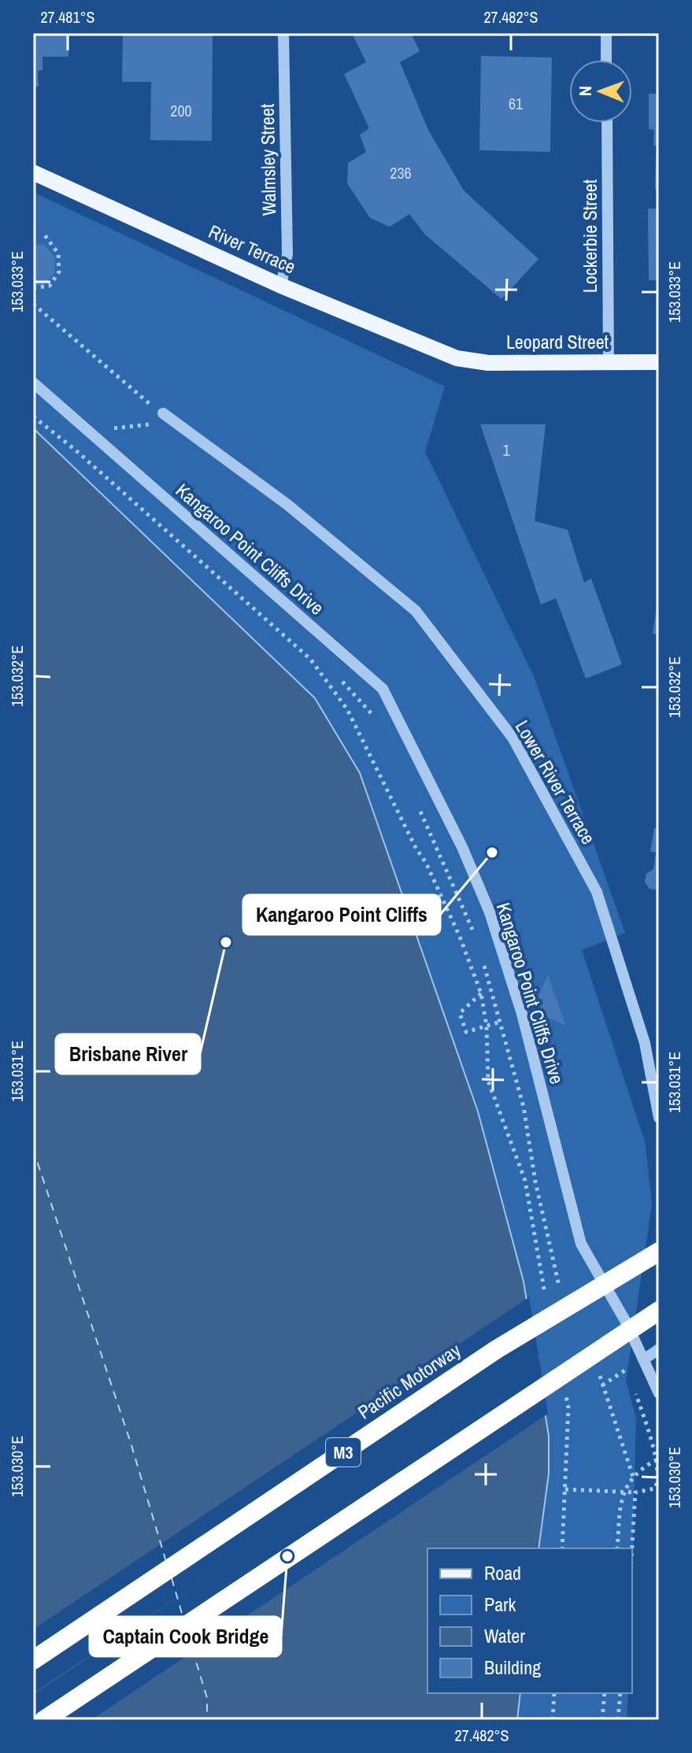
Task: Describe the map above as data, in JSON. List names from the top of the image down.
{
  "streets": {
    "highway": ["Pacific Motorway", "M3"],
    "main road": ["River Terrace", "Leopard Street"],
    "street": [
      "Walmsley Street",
      "Lockerbie Street",
      "Kangaroo Point Cliffs Drive",
      "Lower River Terrace"
    ]
  },
  "crossings": [
    ["Walmsley Street", "River Terrace"],
    ["Lockerbie Street", "Leopard Street"],
    ["River Terrace", "Leopard Street"]
  ],
  "places": ["Kangaroo Point Cliffs", "Brisbane River", "Captain Cook Bridge"],
  "house_numbers": [
    "61",
    "200",
    "236",
    "1"
  ],
  "legend": [
    "Road",
    "Park",
    "Water",
    "Building"
  ],
  "north": "left",
  "coordinates": [
    "27.481°S",
    "27.482°S",
    "153.033°E",
    "153.032°E",
    "153.031°E",
    "153.030°E"
  ]
}
